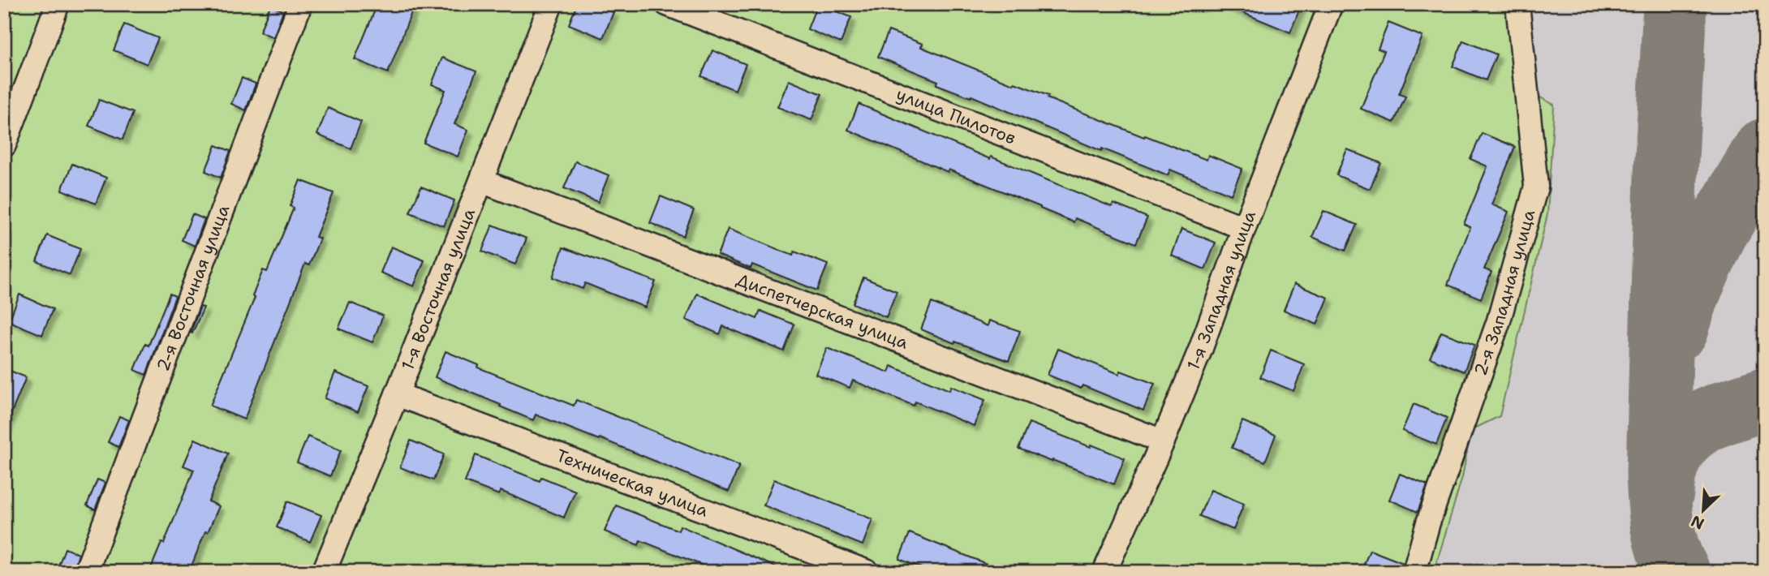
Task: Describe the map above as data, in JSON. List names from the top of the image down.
{
  "streets": {
    "street": [
      "улица Пилотов",
      "2-я Восточная улица",
      "1-я Восточная улица",
      "1-я Западная улица",
      "2-я Западная улица",
      "Диспетчерская улица",
      "Техническая улица"
    ]
  },
  "crossings": [
    ["улица Пилотов", "1-я Западная улица"],
    ["1-я Восточная улица", "Диспетчерская улица"],
    ["1-я Восточная улица", "Техническая улица"],
    ["1-я Западная улица", "Диспетчерская улица"]
  ],
  "north": "bottom left"
}
